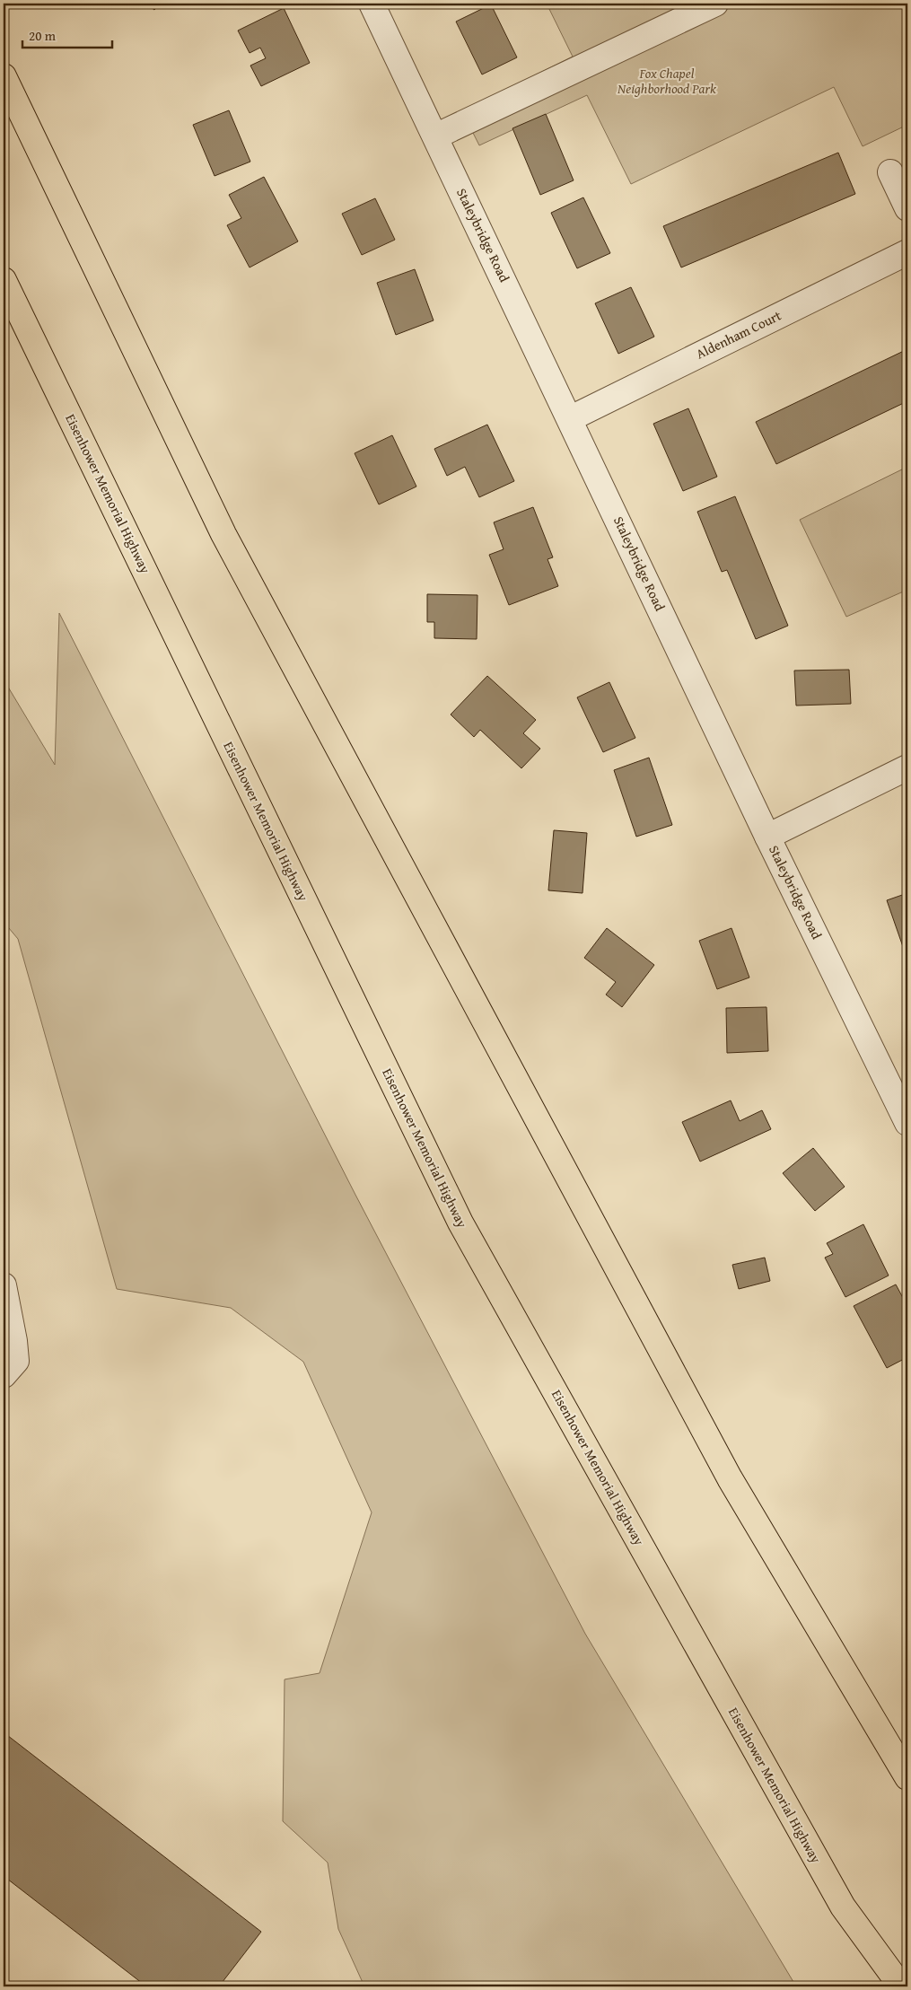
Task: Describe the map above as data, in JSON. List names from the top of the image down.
{
  "streets": {
    "highway": ["Eisenhower Memorial Highway"],
    "street": ["Staleybridge Road", "Aldenham Court"]
  },
  "crossings": [
    ["Staleybridge Road", "Aldenham Court"]
  ],
  "parks": ["Fox Chapel Neighborhood Park"],
  "scale_bar": "20 m"
}
